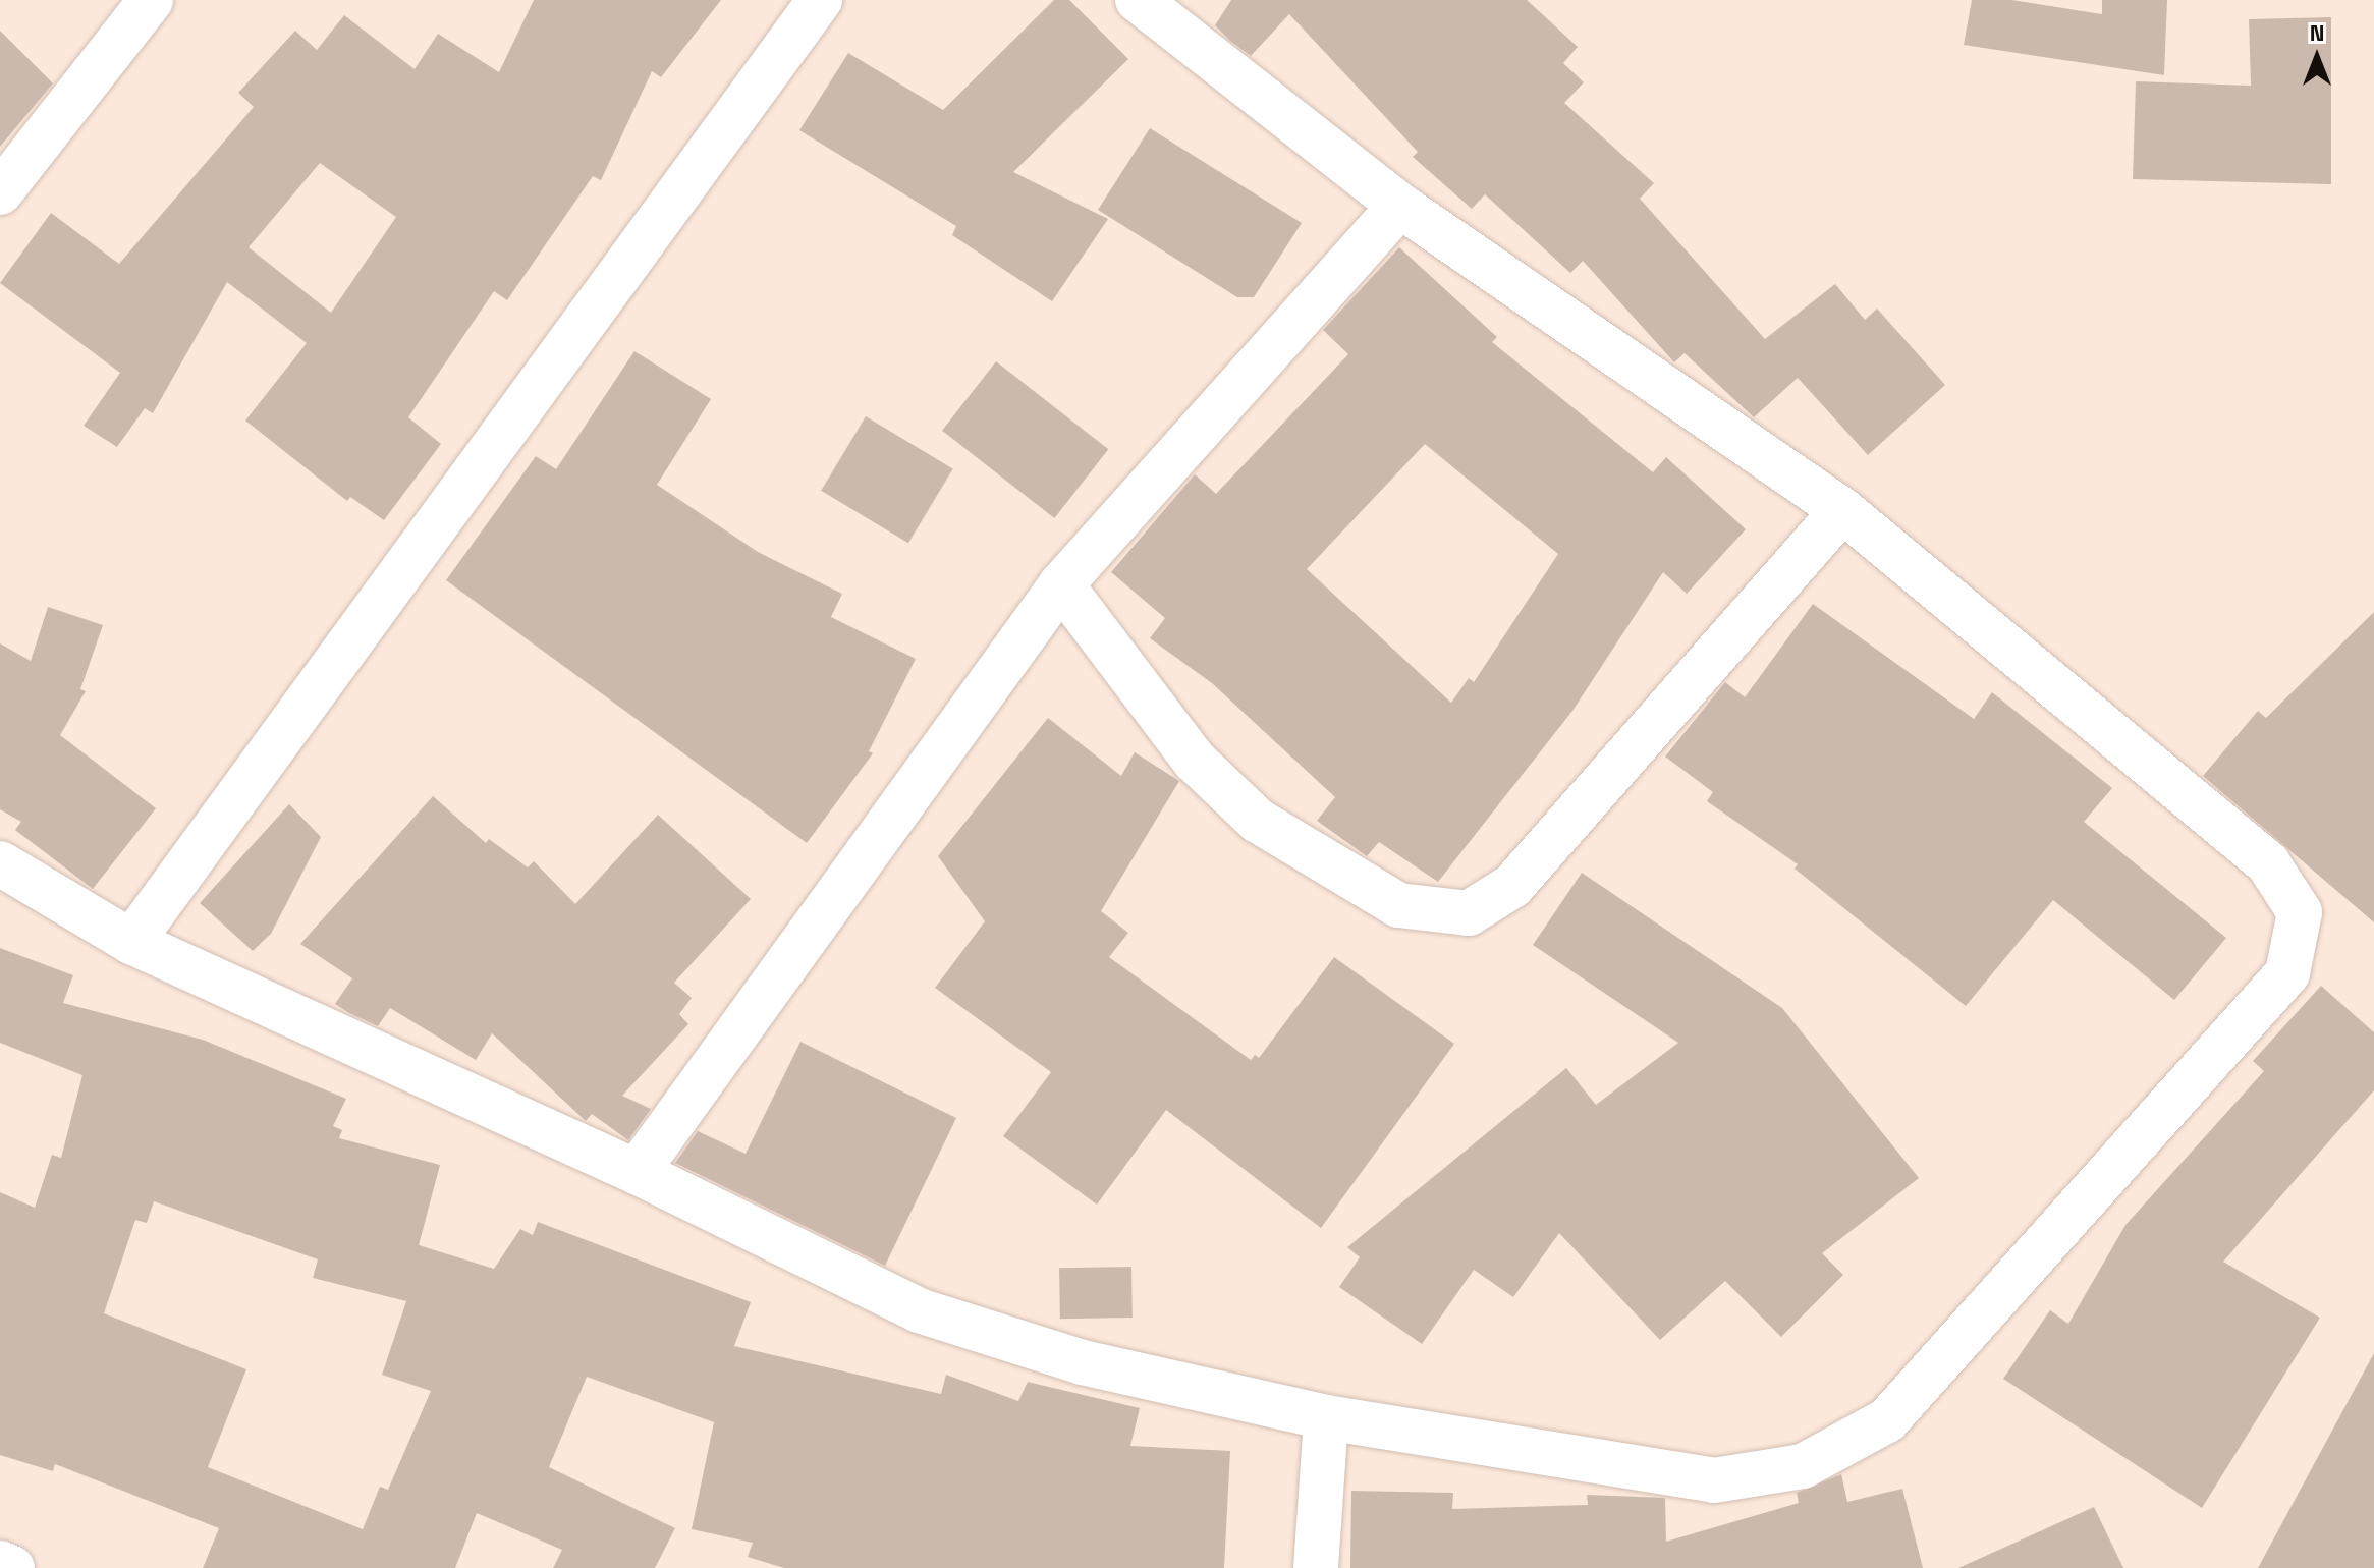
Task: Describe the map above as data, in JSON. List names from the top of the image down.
{
  "north": "top"
}
